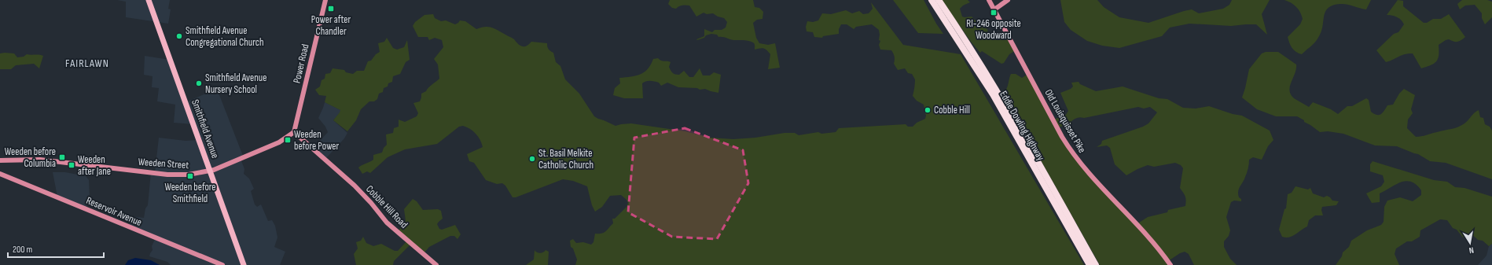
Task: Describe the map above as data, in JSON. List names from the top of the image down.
{
  "streets": {
    "highway": ["Eddie Dowling Highway"],
    "main road": [
      "Power Road",
      "Old Louisquisset Pike",
      "Smithfield Avenue",
      "Weeden Street",
      "Cobble Hill Road",
      "Reservoir Avenue"
    ]
  },
  "crossings": [
    ["Power Road", "Weeden Street"],
    ["Power Road", "Cobble Hill Road"],
    ["Smithfield Avenue", "Weeden Street"],
    ["Weeden Street", "Cobble Hill Road"]
  ],
  "districts": ["FAIRLAWN"],
  "places": {
    "transit": [
      "Power after Chandler",
      "RI-246 opposite Woodward",
      "Weeden before Power",
      "Weeden before Columbia",
      "Weeden after Jane",
      "Weeden before Smithfield"
    ],
    "other": [
      "Smithfield Avenue Congregational Church",
      "Smithfield Avenue Nursery School",
      "Cobble Hill",
      "St. Basil Melkite Catholic Church"
    ]
  },
  "scale_bar": "200 m",
  "north": "bottom"
}
